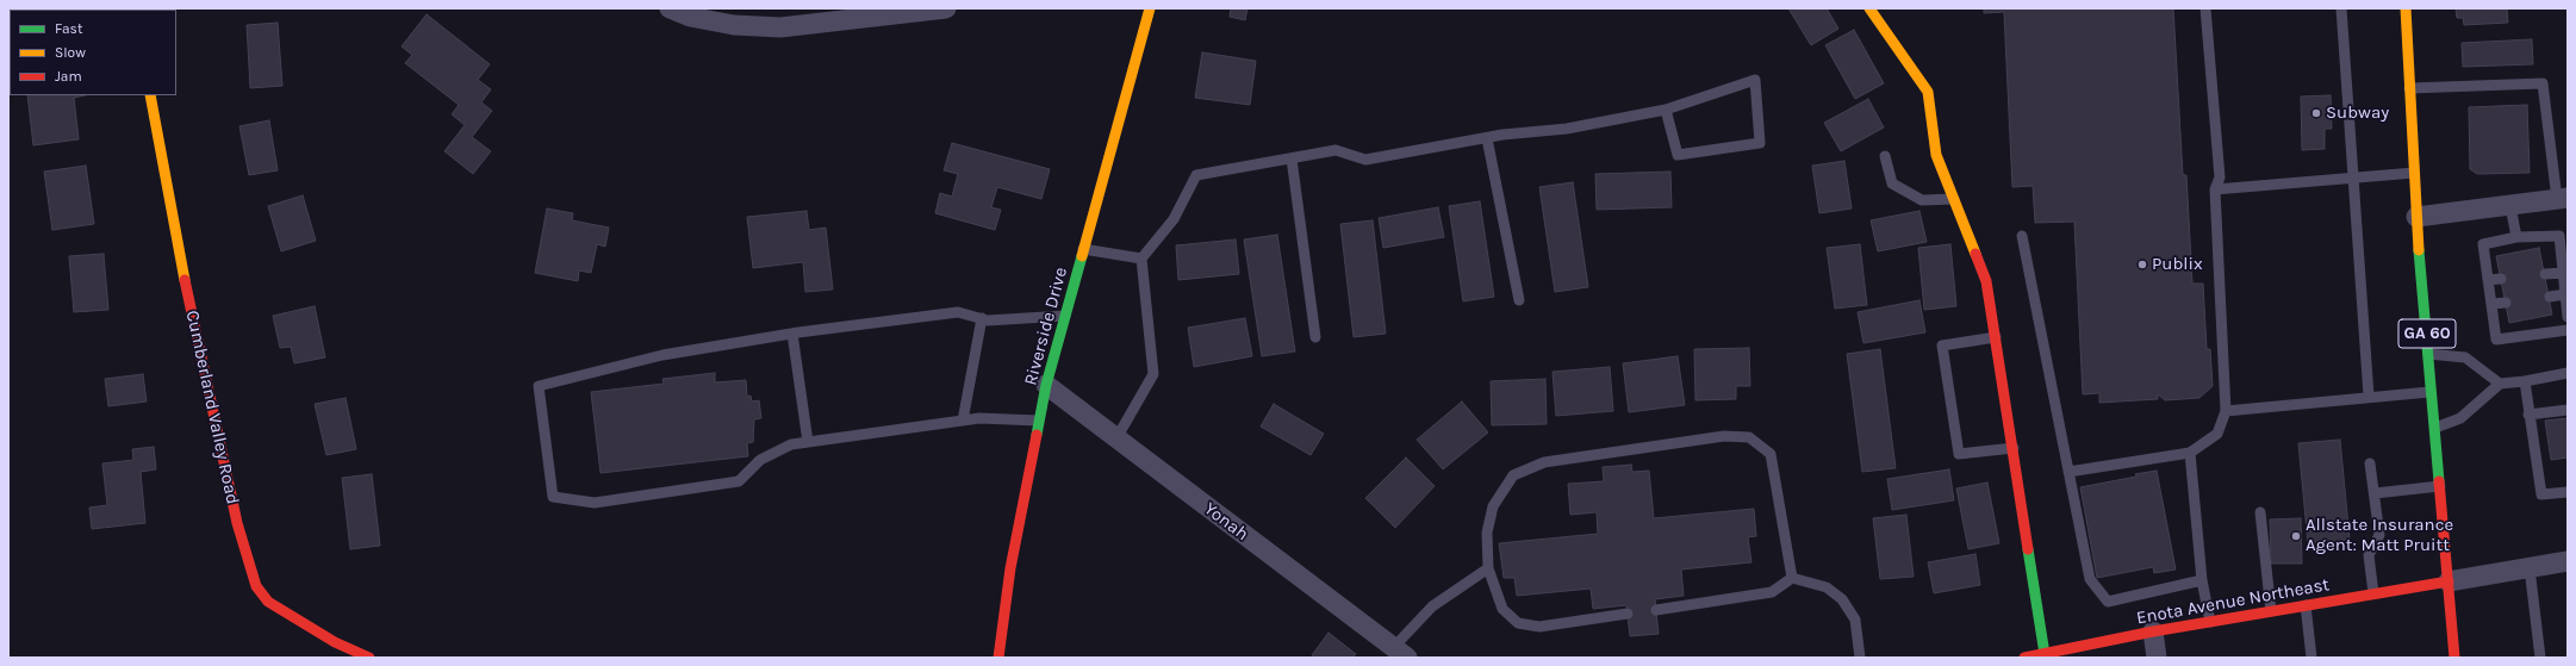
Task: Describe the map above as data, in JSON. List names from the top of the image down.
{
  "streets": {
    "main road": [
      "Riverside Drive",
      "GA 60",
      "Cumberland Valley Road",
      "Enota Avenue Northeast"
    ],
    "street": ["Yonah"]
  },
  "crossings": [
    ["Riverside Drive", "Yonah"],
    ["GA 60", "Enota Avenue Northeast"]
  ],
  "places": ["Subway", "Publix", "Allstate Insurance Agent: Matt Pruitt"],
  "legend": ["Fast", "Slow", "Jam"]
}
